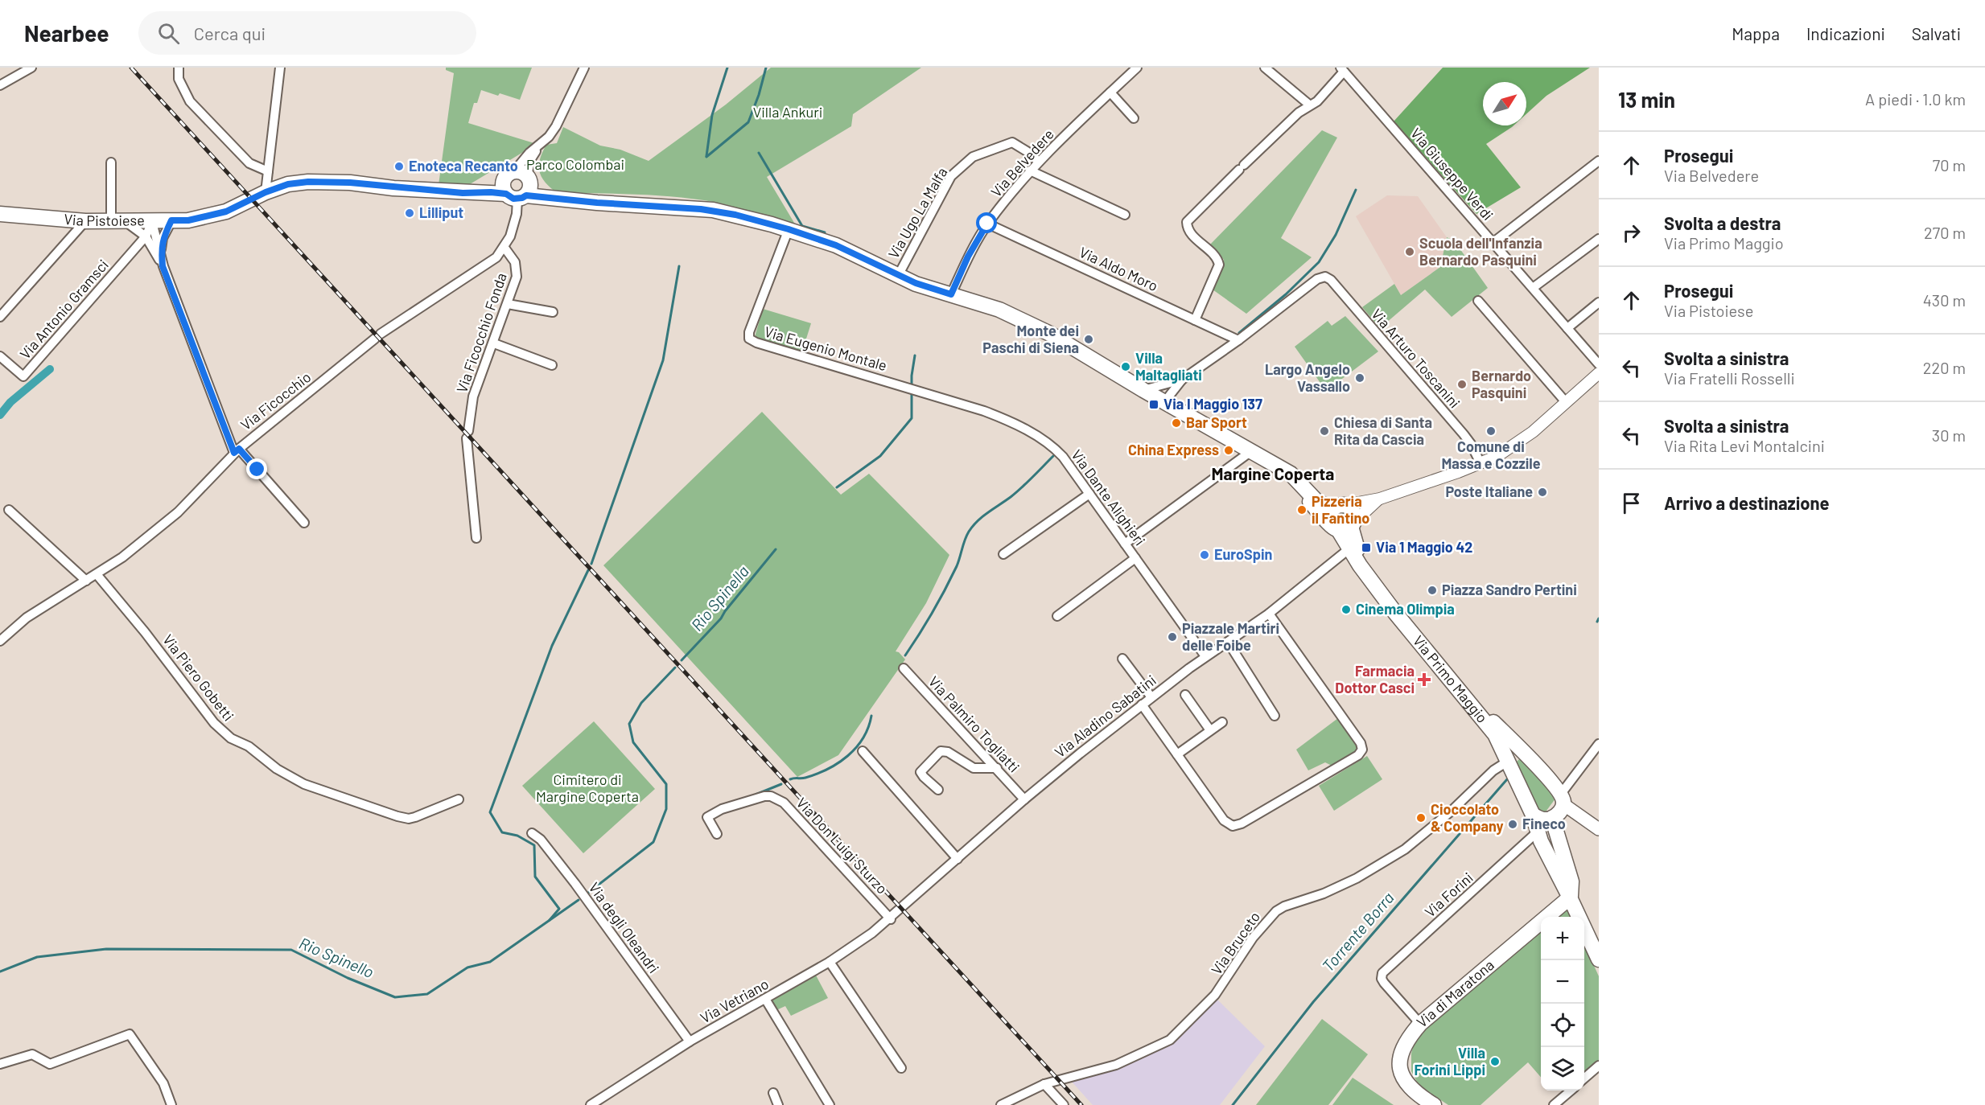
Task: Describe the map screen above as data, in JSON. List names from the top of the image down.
{
  "streets": {
    "main road": ["Via Pistoiese", "Via Primo Maggio", "Via di Maratona"],
    "street": [
      "Via Belvedere",
      "Via Giuseppe Verdi",
      "Via Ugo La Malfa",
      "Via Aldo Moro",
      "Via Antonio Gramsci",
      "Via Ficocchio Fonda",
      "Via Eugenio Montale",
      "Via Arturo Toscanini",
      "Via Ficocchio",
      "Via Dante Alighieri",
      "Via Piero Gobetti",
      "Via Aladino Sabatini",
      "Via Palmiro Togliatti",
      "Via Don Luigi Sturzo",
      "Via Forini",
      "Via degli Oleandri",
      "Via Bruceto",
      "Via Vetriano"
    ]
  },
  "crossings": [
    ["Via Belvedere", "Via Ugo La Malfa"],
    ["Via Belvedere", "Via Aldo Moro"],
    ["Via Pistoiese", "Via Ficocchio"],
    ["Via Aldo Moro", "Via Arturo Toscanini"],
    ["Via Ficocchio Fonda", "Via Ficocchio"],
    ["Via Eugenio Montale", "Via Dante Alighieri"],
    ["Via Ficocchio", "Via Piero Gobetti"],
    ["Via Dante Alighieri", "Via Aladino Sabatini"],
    ["Via Primo Maggio", "Via Aladino Sabatini"],
    ["Via Primo Maggio", "Via Forini"],
    ["Via Primo Maggio", "Via Bruceto"],
    ["Via Primo Maggio", "Via di Maratona"],
    ["Via Aladino Sabatini", "Via Palmiro Togliatti"],
    ["Via Aladino Sabatini", "Via Don Luigi Sturzo"],
    ["Via Aladino Sabatini", "Via Vetriano"],
    ["Via Don Luigi Sturzo", "Via Vetriano"],
    ["Via Forini", "Via di Maratona"],
    ["Via degli Oleandri", "Via Vetriano"]
  ],
  "districts": ["Margine Coperta"],
  "water": ["Rio Spinella", "Torrente Borra", "Rio Spinello"],
  "parks": ["Villa Ankuri", "Parco Colombai", "Cimitero di Margine Coperta"],
  "places": {
    "other": [
      "Enoteca Recanto",
      "Lilliput",
      "Scuola dell'Infanzia Bernardo Pasquini",
      "Monte dei Paschi di Siena",
      "Villa Maltagliati",
      "Largo Angelo Vassallo",
      "Bernardo Pasquini",
      "Bar Sport",
      "Chiesa di Santa Rita da Cascia",
      "Comune di Massa e Cozzile",
      "China Express",
      "Poste Italiane",
      "Pizzeria il Fantino",
      "EuroSpin",
      "Piazza Sandro Pertini",
      "Cinema Olimpia",
      "Piazzale Martiri delle Foibe",
      "Cioccolato & Company",
      "Fineco",
      "Villa Forini Lippi"
    ],
    "transit": ["Via I Maggio 137", "Via 1 Maggio 42"],
    "health": ["Farmacia Dottor Casci"]
  },
  "north": "top right",
  "page": {
    "header": "Nearbee",
    "search": "Cerca qui",
    "nav": ["Mappa", "Indicazioni", "Salvati"],
    "heading": ["13 min", "A piedi · 1.0 km"],
    "list": [
      ["Prosegui", "Via Belvedere", "70 m"],
      ["Svolta a destra", "Via Primo Maggio", "270 m"],
      ["Prosegui", "Via Pistoiese", "430 m"],
      ["Svolta a sinistra", "Via Fratelli Rosselli", "220 m"],
      ["Svolta a sinistra", "Via Rita Levi Montalcini", "30 m"],
      "Arrivo a destinazione"
    ],
    "map_buttons": ["+", "−"]
  }
}
